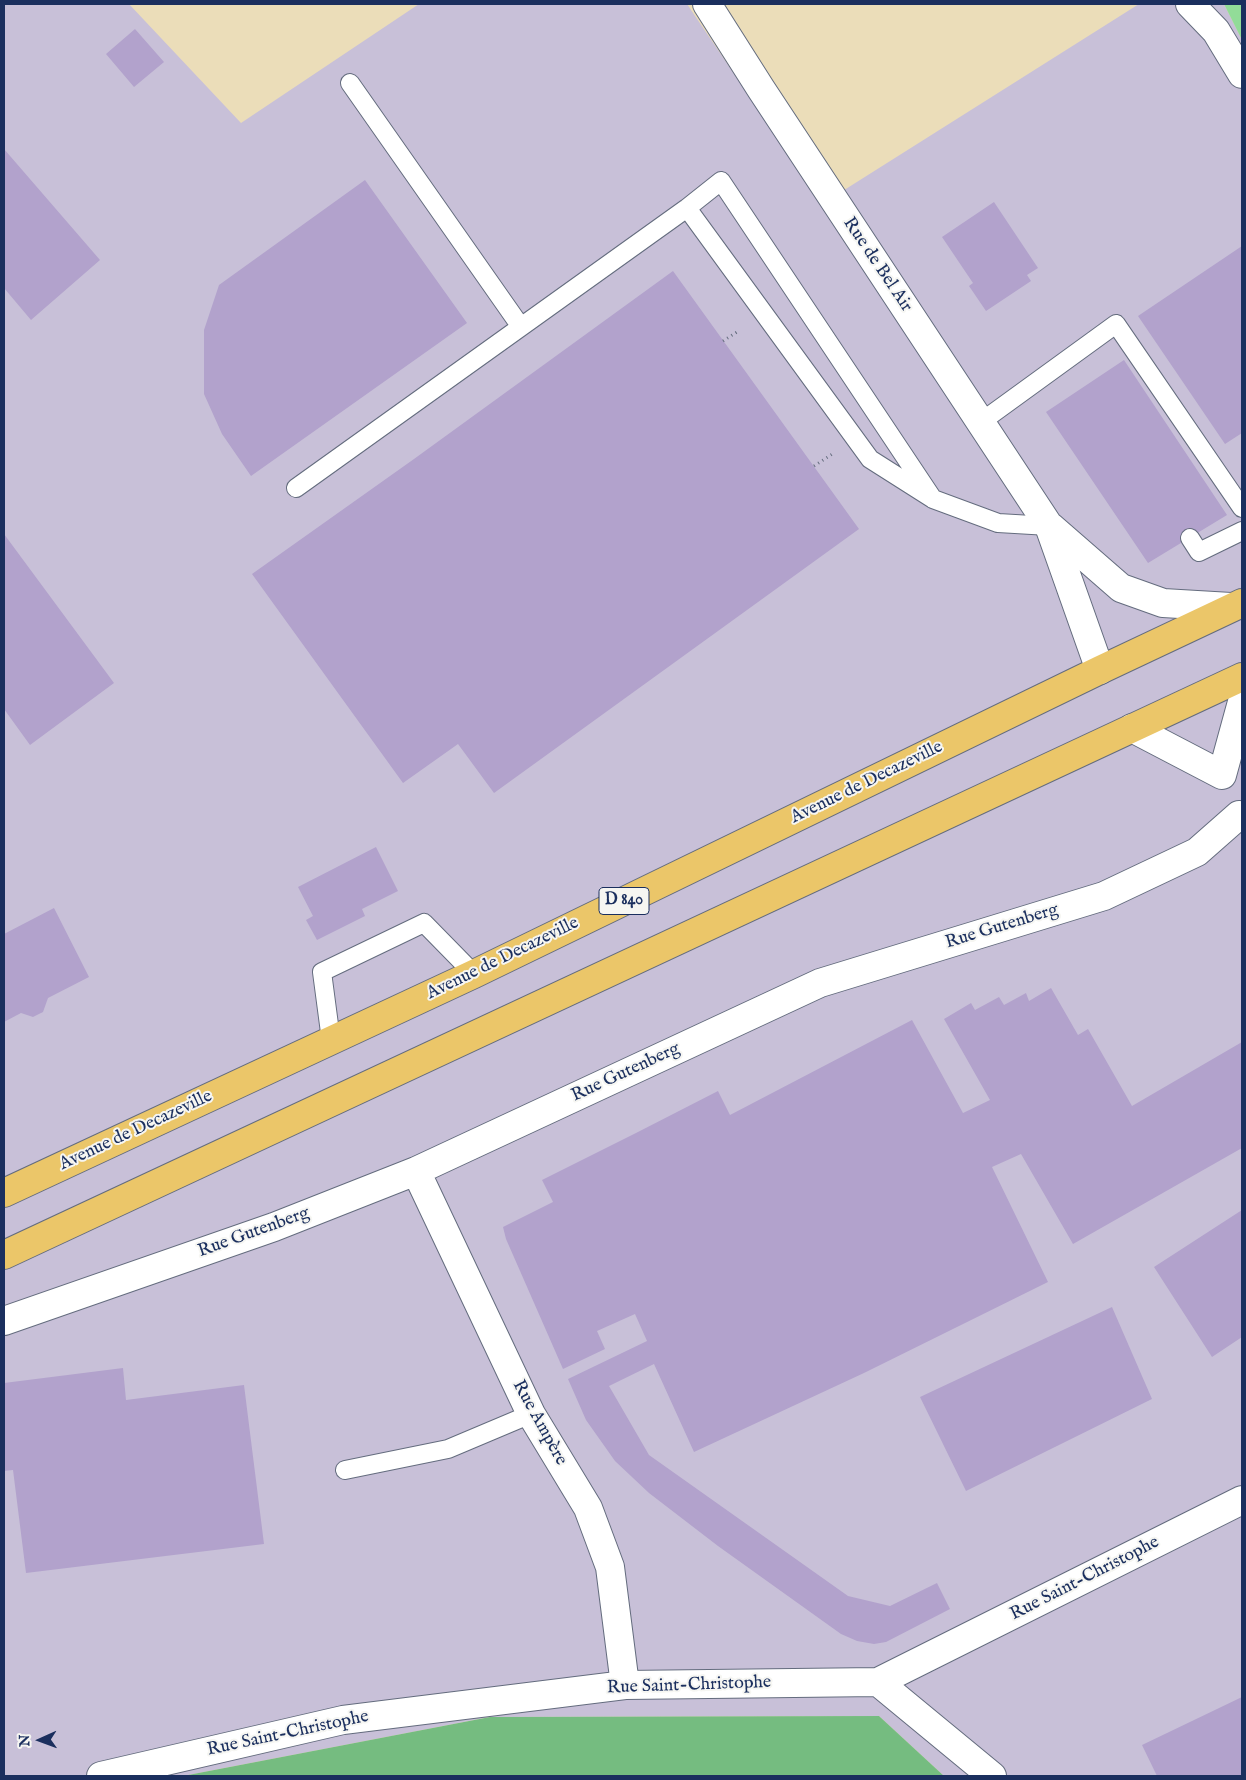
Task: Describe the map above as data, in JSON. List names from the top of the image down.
{
  "streets": {
    "main road": ["Avenue de Decazeville", "D 840"],
    "street": [
      "Rue de Bel Air",
      "Rue Gutenberg",
      "Rue Ampère",
      "Rue Saint-Christophe"
    ]
  },
  "crossings": [
    ["Rue de Bel Air", "Avenue de Decazeville"],
    ["Rue Gutenberg", "Rue Ampère"],
    ["Rue Ampère", "Rue Saint-Christophe"]
  ],
  "north": "left"
}
